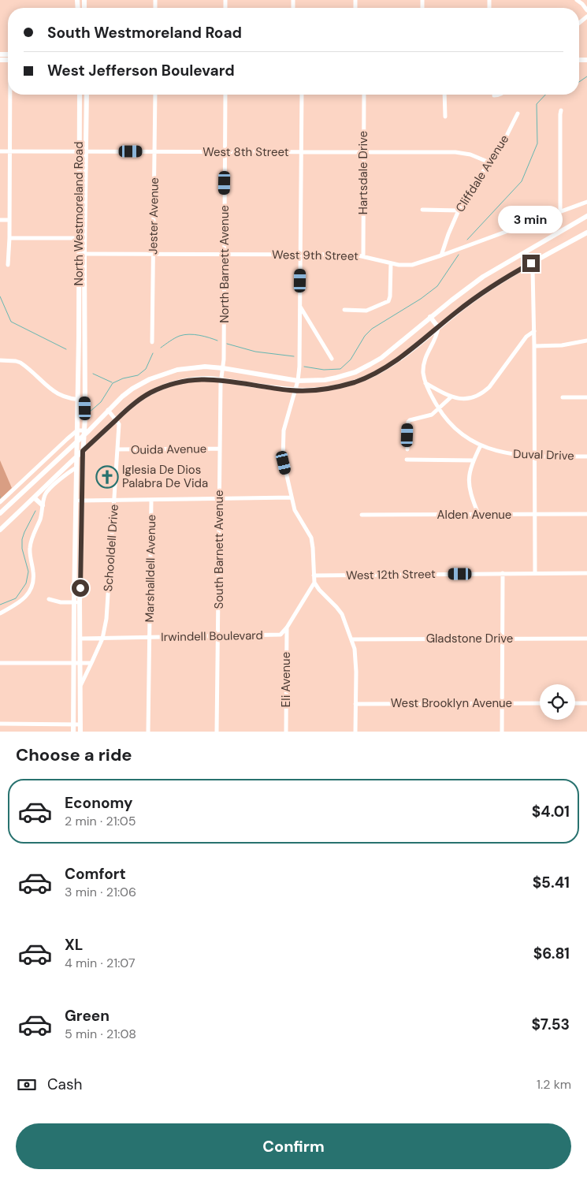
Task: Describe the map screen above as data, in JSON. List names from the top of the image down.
{
  "streets": {
    "main road": ["North Westmoreland Road"],
    "street": [
      "West 8th Street",
      "Hartsdale Drive",
      "Cliffdale Avenue",
      "Jester Avenue",
      "West 9th Street",
      "North Barnett Avenue",
      "Ouida Avenue",
      "Duval Drive",
      "Alden Avenue",
      "Schooldell Drive",
      "South Barnett Avenue",
      "Marshalldell Avenue",
      "West 12th Street",
      "Irwindell Boulevard",
      "Gladstone Drive",
      "Eli Avenue",
      "West Brooklyn Avenue"
    ]
  },
  "crossings": [
    ["West 8th Street", "Hartsdale Drive"],
    ["West 8th Street", "Cliffdale Avenue"],
    ["West 8th Street", "North Westmoreland Road"],
    ["West 8th Street", "Jester Avenue"],
    ["West 8th Street", "North Barnett Avenue"],
    ["Hartsdale Drive", "West 9th Street"],
    ["Cliffdale Avenue", "West 9th Street"],
    ["North Westmoreland Road", "West 9th Street"],
    ["Jester Avenue", "West 9th Street"],
    ["West 9th Street", "North Barnett Avenue"],
    ["North Barnett Avenue", "South Barnett Avenue"],
    ["Ouida Avenue", "Schooldell Drive"],
    ["Ouida Avenue", "South Barnett Avenue"],
    ["Schooldell Drive", "Irwindell Boulevard"],
    ["South Barnett Avenue", "Irwindell Boulevard"],
    ["Marshalldell Avenue", "Irwindell Boulevard"],
    ["Irwindell Boulevard", "Eli Avenue"]
  ],
  "places": {
    "church": ["Iglesia De Dios Palabra De Vida"]
  },
  "page": {
    "banner": ["South Westmoreland Road", "West Jefferson Boulevard"],
    "bubble": "3 min",
    "heading": "Choose a ride",
    "list": [
      {
        "name": "Economy",
        "note": "2 min · 21:05",
        "value": "$4.01"
      },
      {
        "name": "Comfort",
        "note": "3 min · 21:06",
        "value": "$5.41"
      },
      {
        "name": "XL",
        "note": "4 min · 21:07",
        "value": "$6.81"
      },
      {
        "name": "Green",
        "note": "5 min · 21:08",
        "value": "$7.53"
      }
    ],
    "pay": ["Cash", "1.2 km"],
    "buttons": "Confirm"
  }
}
